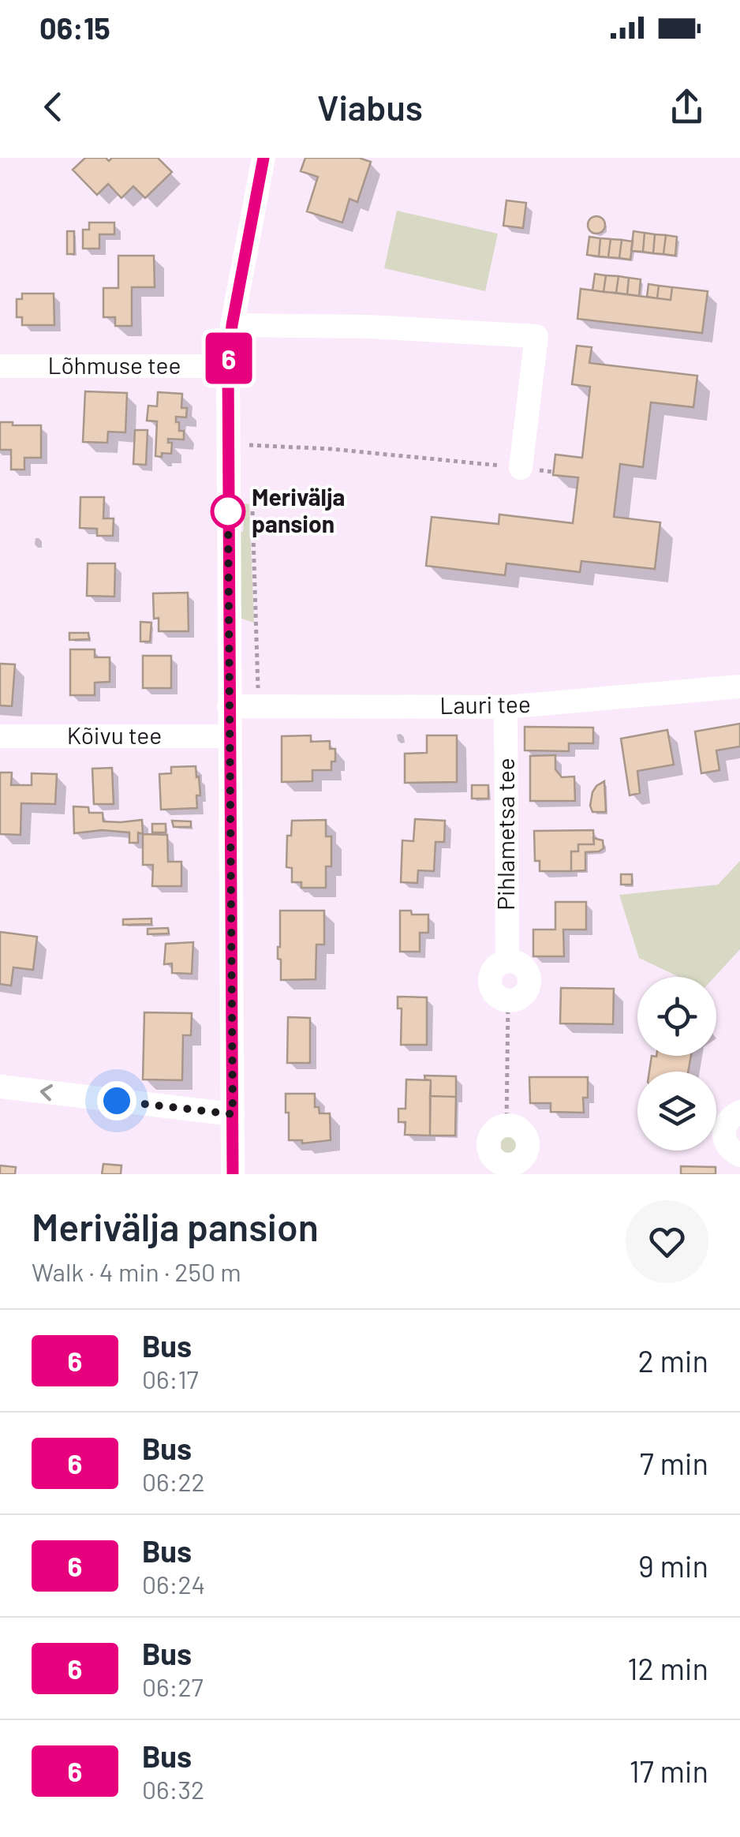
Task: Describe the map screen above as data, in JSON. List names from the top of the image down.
{
  "streets": {
    "street": [
      "Lõhmuse tee",
      "Lauri tee",
      "Kõivu tee",
      "Pihlametsa tee"
    ]
  },
  "crossings": [
    ["Lauri tee", "Pihlametsa tee"]
  ],
  "places": ["Merivälja pansion"],
  "lines": ["bus line 6"],
  "page": {
    "status": "06:15",
    "header": "Viabus",
    "on_map": "6",
    "heading": ["Merivälja pansion", "Walk · 4 min · 250 m"],
    "list": [
      {
        "mark": "6",
        "name": "Bus",
        "note": "06:17",
        "value": "2 min"
      },
      {
        "mark": "6",
        "name": "Bus",
        "note": "06:22",
        "value": "7 min"
      },
      {
        "mark": "6",
        "name": "Bus",
        "note": "06:24",
        "value": "9 min"
      },
      {
        "mark": "6",
        "name": "Bus",
        "note": "06:27",
        "value": "12 min"
      },
      {
        "mark": "6",
        "name": "Bus",
        "note": "06:32",
        "value": "17 min"
      }
    ]
  }
}
